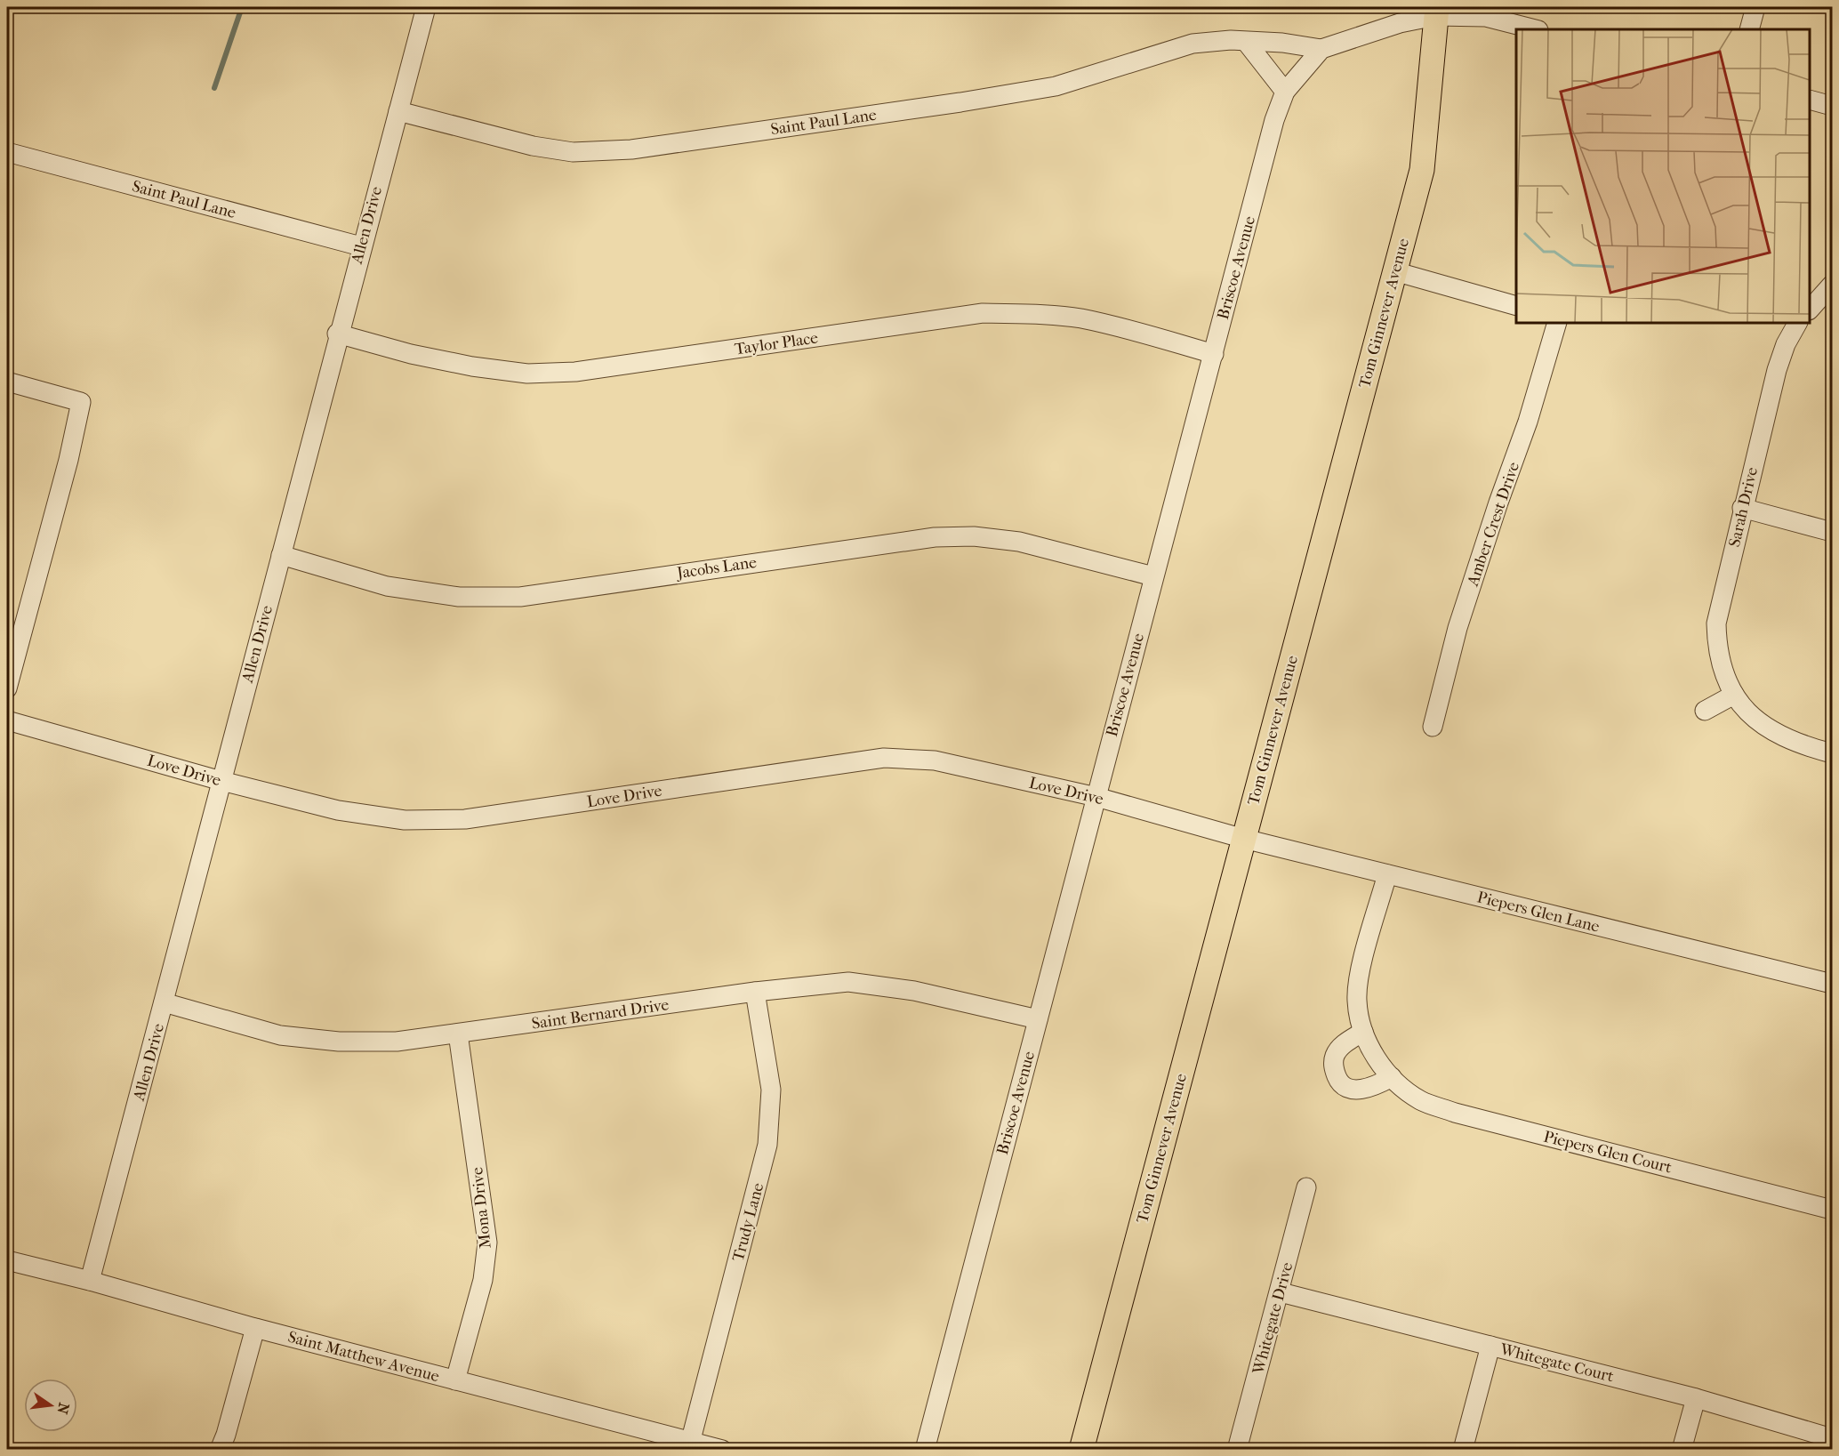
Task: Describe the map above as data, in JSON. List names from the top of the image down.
{
  "streets": {
    "main road": ["Tom Ginnever Avenue"],
    "street": [
      "Saint Paul Lane",
      "Allen Drive",
      "Briscoe Avenue",
      "Taylor Place",
      "Sarah Drive",
      "Amber Crest Drive",
      "Jacobs Lane",
      "Love Drive",
      "Piepers Glen Lane",
      "Saint Bernard Drive",
      "Piepers Glen Court",
      "Mona Drive",
      "Trudy Lane",
      "Whitegate Drive",
      "Saint Matthew Avenue",
      "Whitegate Court"
    ]
  },
  "crossings": [
    ["Saint Paul Lane", "Allen Drive"],
    ["Saint Paul Lane", "Briscoe Avenue"],
    ["Allen Drive", "Taylor Place"],
    ["Allen Drive", "Jacobs Lane"],
    ["Allen Drive", "Love Drive"],
    ["Allen Drive", "Saint Bernard Drive"],
    ["Allen Drive", "Saint Matthew Avenue"],
    ["Briscoe Avenue", "Taylor Place"],
    ["Briscoe Avenue", "Jacobs Lane"],
    ["Briscoe Avenue", "Love Drive"],
    ["Briscoe Avenue", "Saint Bernard Drive"],
    ["Tom Ginnever Avenue", "Love Drive"],
    ["Tom Ginnever Avenue", "Piepers Glen Lane"],
    ["Love Drive", "Piepers Glen Lane"],
    ["Piepers Glen Lane", "Piepers Glen Court"],
    ["Saint Bernard Drive", "Mona Drive"],
    ["Saint Bernard Drive", "Trudy Lane"],
    ["Mona Drive", "Saint Matthew Avenue"],
    ["Trudy Lane", "Saint Matthew Avenue"],
    ["Whitegate Drive", "Whitegate Court"]
  ],
  "north": "right"
}
